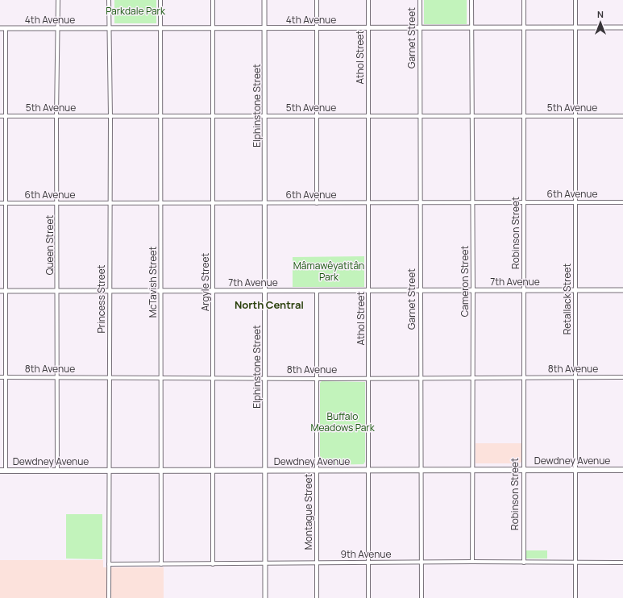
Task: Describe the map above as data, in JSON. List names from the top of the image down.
{
  "streets": {
    "main road": ["Dewdney Avenue"],
    "street": [
      "4th Avenue",
      "Garnet Street",
      "Athol Street",
      "Elphinstone Street",
      "5th Avenue",
      "6th Avenue",
      "Robinson Street",
      "Queen Street",
      "Cameron Street",
      "McTavish Street",
      "Argyle Street",
      "7th Avenue",
      "Princess Street",
      "Retallack Street",
      "8th Avenue",
      "Montague Street",
      "9th Avenue"
    ]
  },
  "crossings": [
    ["4th Avenue", "Garnet Street"],
    ["4th Avenue", "Athol Street"],
    ["4th Avenue", "Elphinstone Street"],
    ["4th Avenue", "Robinson Street"],
    ["4th Avenue", "Queen Street"],
    ["4th Avenue", "Cameron Street"],
    ["4th Avenue", "McTavish Street"],
    ["4th Avenue", "Argyle Street"],
    ["4th Avenue", "Princess Street"],
    ["4th Avenue", "Retallack Street"],
    ["Garnet Street", "5th Avenue"],
    ["Garnet Street", "6th Avenue"],
    ["Garnet Street", "7th Avenue"],
    ["Garnet Street", "8th Avenue"],
    ["Garnet Street", "Dewdney Avenue"],
    ["Garnet Street", "9th Avenue"],
    ["Athol Street", "5th Avenue"],
    ["Athol Street", "6th Avenue"],
    ["Athol Street", "7th Avenue"],
    ["Athol Street", "8th Avenue"],
    ["Athol Street", "Dewdney Avenue"],
    ["Athol Street", "9th Avenue"],
    ["Elphinstone Street", "5th Avenue"],
    ["Elphinstone Street", "6th Avenue"],
    ["Elphinstone Street", "7th Avenue"],
    ["Elphinstone Street", "8th Avenue"],
    ["Elphinstone Street", "Dewdney Avenue"],
    ["Elphinstone Street", "9th Avenue"],
    ["5th Avenue", "Robinson Street"],
    ["5th Avenue", "Queen Street"],
    ["5th Avenue", "Cameron Street"],
    ["5th Avenue", "McTavish Street"],
    ["5th Avenue", "Argyle Street"],
    ["5th Avenue", "Princess Street"],
    ["5th Avenue", "Retallack Street"],
    ["6th Avenue", "Robinson Street"],
    ["6th Avenue", "Queen Street"],
    ["6th Avenue", "Cameron Street"],
    ["6th Avenue", "McTavish Street"],
    ["6th Avenue", "Argyle Street"],
    ["6th Avenue", "Princess Street"],
    ["6th Avenue", "Retallack Street"],
    ["Robinson Street", "7th Avenue"],
    ["Robinson Street", "8th Avenue"],
    ["Robinson Street", "Dewdney Avenue"],
    ["Robinson Street", "9th Avenue"],
    ["Queen Street", "7th Avenue"],
    ["Queen Street", "8th Avenue"],
    ["Queen Street", "Dewdney Avenue"],
    ["Cameron Street", "7th Avenue"],
    ["Cameron Street", "8th Avenue"],
    ["Cameron Street", "Dewdney Avenue"],
    ["Cameron Street", "9th Avenue"],
    ["McTavish Street", "7th Avenue"],
    ["McTavish Street", "8th Avenue"],
    ["McTavish Street", "Dewdney Avenue"],
    ["McTavish Street", "9th Avenue"],
    ["Argyle Street", "7th Avenue"],
    ["Argyle Street", "8th Avenue"],
    ["Argyle Street", "Dewdney Avenue"],
    ["Argyle Street", "9th Avenue"],
    ["7th Avenue", "Princess Street"],
    ["7th Avenue", "Retallack Street"],
    ["7th Avenue", "Montague Street"],
    ["Princess Street", "8th Avenue"],
    ["Princess Street", "Dewdney Avenue"],
    ["Princess Street", "9th Avenue"],
    ["Retallack Street", "8th Avenue"],
    ["Retallack Street", "Dewdney Avenue"],
    ["Retallack Street", "9th Avenue"],
    ["8th Avenue", "Montague Street"],
    ["Dewdney Avenue", "Montague Street"],
    ["Montague Street", "9th Avenue"]
  ],
  "districts": ["North Central"],
  "parks": ["Parkdale Park", "Mâmawêyatitân Park", "Buffalo Meadows Park"],
  "north": "top"
}
